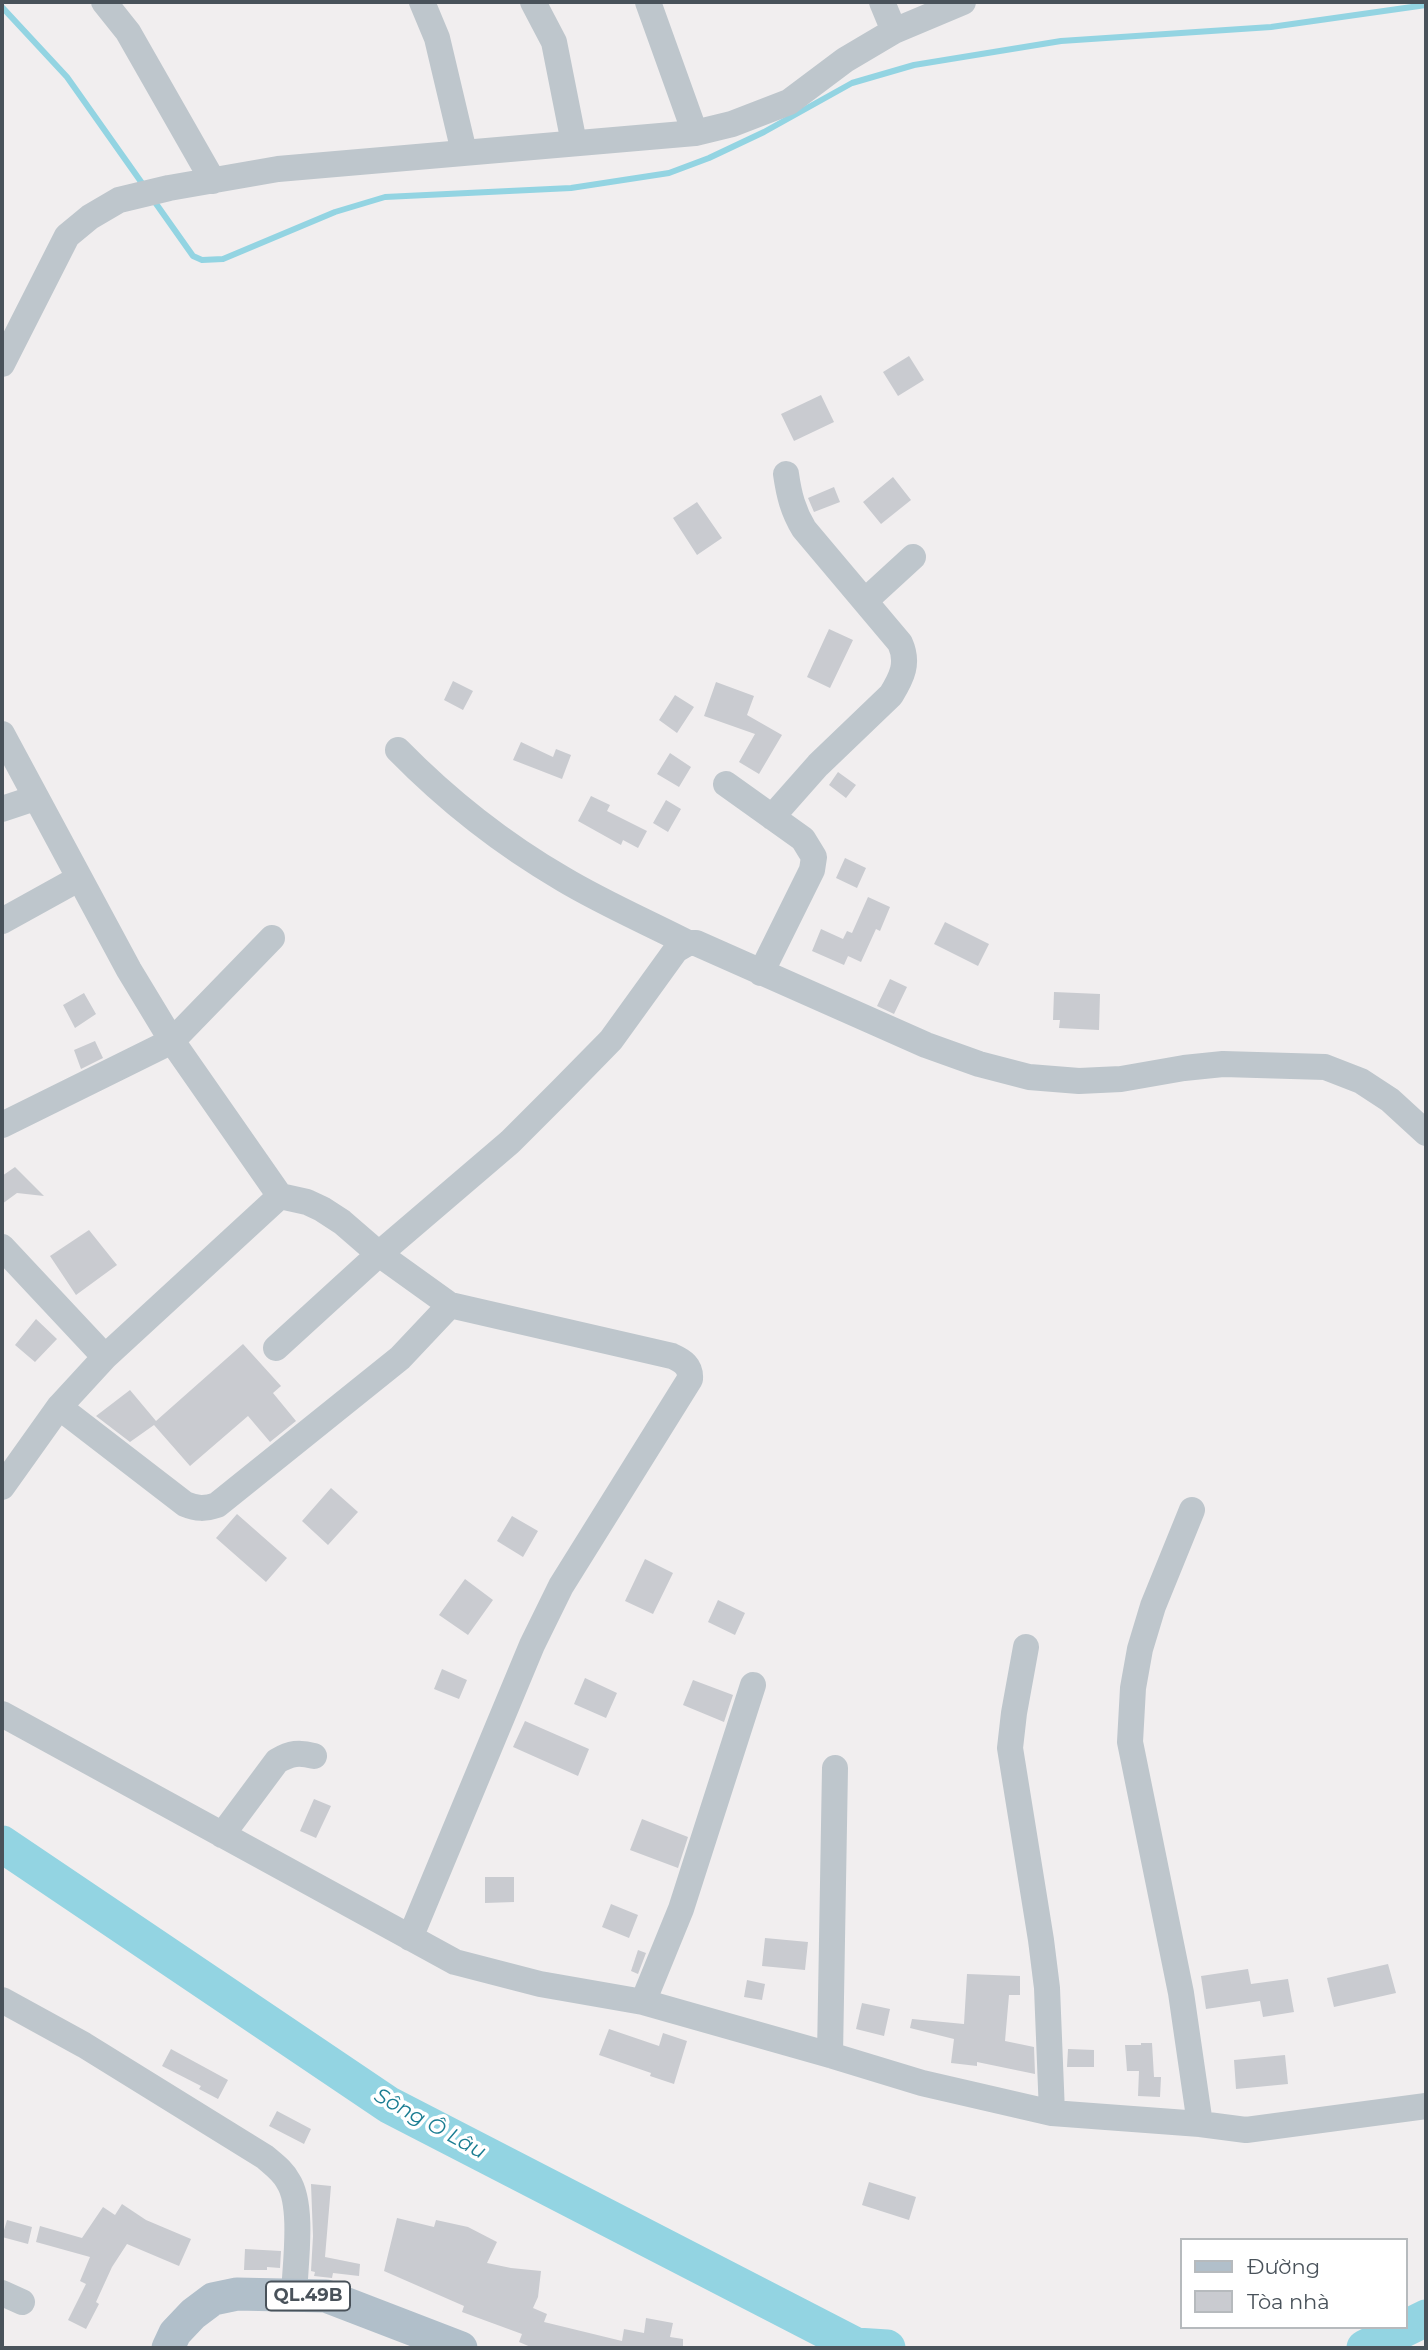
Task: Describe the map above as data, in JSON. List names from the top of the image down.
{
  "streets": {
    "main road": ["QL.49B"]
  },
  "water": ["Sông Ô Lâu"],
  "legend": ["Đường", "Tòa nhà"]
}
